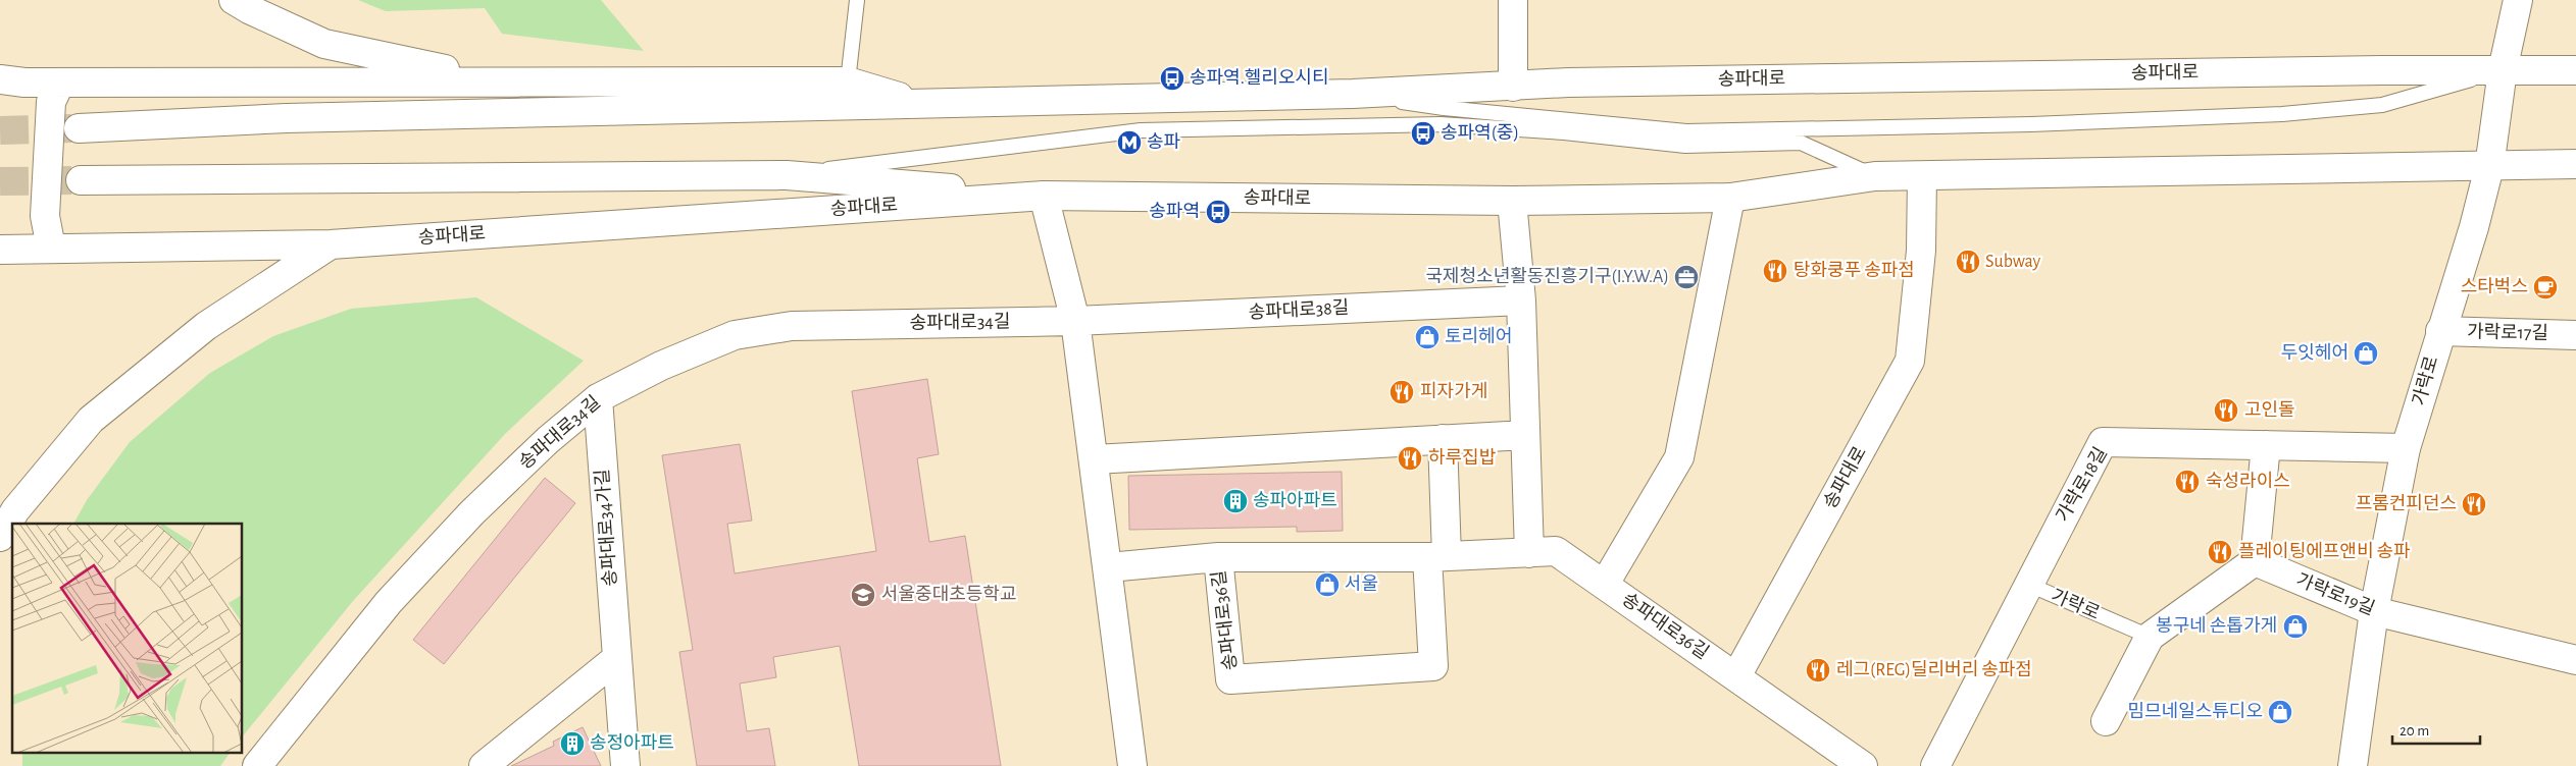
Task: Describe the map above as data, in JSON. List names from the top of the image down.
{
  "streets": {
    "street": [
      "송파대로",
      "송파대로38길",
      "송파대로34길",
      "가락로17길",
      "가락로",
      "가락로18길",
      "송파대로34가길",
      "가락로19길",
      "송파대로36길"
    ]
  },
  "crossings": [
    ["송파대로", "가락로"],
    ["송파대로", "송파대로36길"],
    ["송파대로38길", "송파대로34길"],
    ["송파대로34길", "송파대로34가길"],
    ["가락로17길", "가락로"],
    ["가락로", "가락로18길"],
    ["가락로", "가락로19길"]
  ],
  "places": {
    "bus stop": ["송파역.헬리오시티", "송파역(중)", "송파역"],
    "metro station": ["송파"],
    "restaurant": [
      "Subway",
      "탕화쿵푸 송파점",
      "피자가게",
      "고인돌",
      "하루집밥",
      "숙성라이스",
      "프롬컨피던스",
      "플레이팅에프앤비 송파",
      "레그(REG)딜리버리 송파점"
    ],
    "office": ["국제청소년활동진흥기구(I.Y.W.A)"],
    "cafe": ["스타벅스"],
    "shop": [
      "토리헤어",
      "두잇헤어",
      "서울",
      "봉구네 손톱가게",
      "밈므네일스튜디오"
    ],
    "building": ["송파아파트", "송정아파트"],
    "school or university": ["서울중대초등학교"]
  },
  "scale_bar": "20 m"
}
